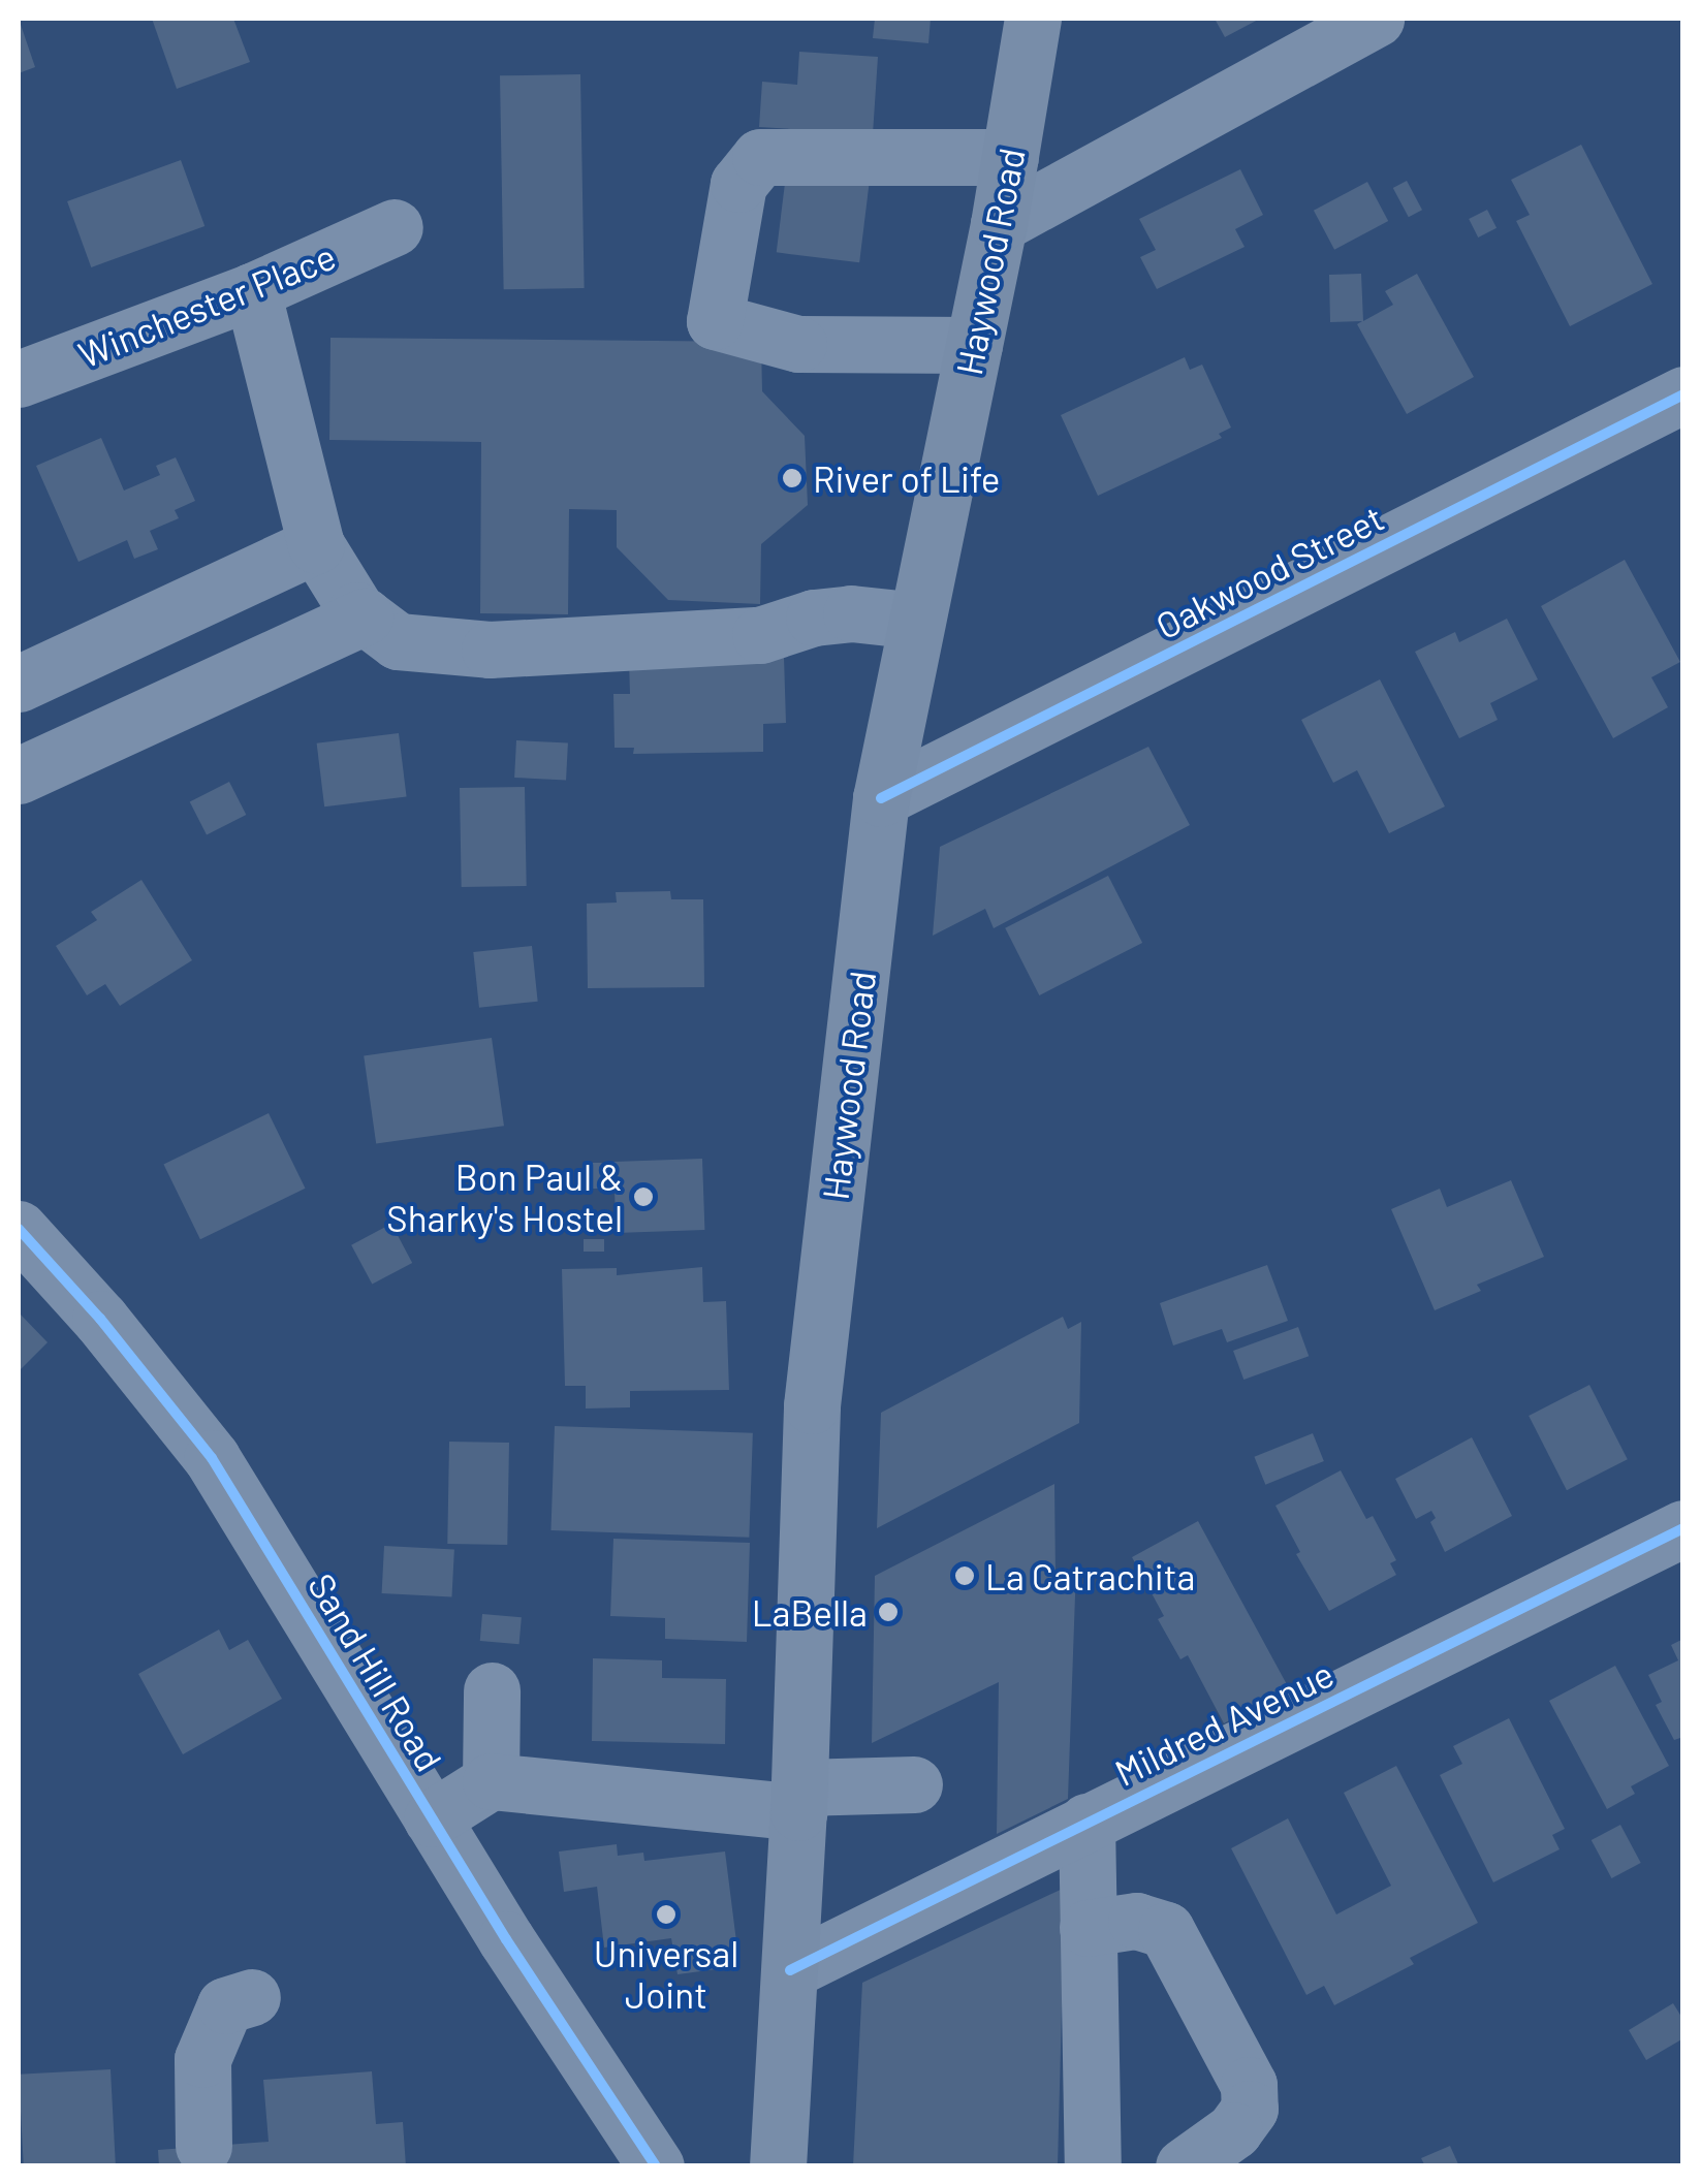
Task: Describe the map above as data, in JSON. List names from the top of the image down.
{
  "streets": {
    "main road": ["Haywood Road"],
    "street": [
      "Winchester Place",
      "Oakwood Street",
      "Sand Hill Road",
      "Mildred Avenue"
    ]
  },
  "crossings": [
    ["Haywood Road", "Oakwood Street"],
    ["Haywood Road", "Mildred Avenue"]
  ],
  "places": [
    "River of Life",
    "Bon Paul & Sharky's Hostel",
    "La Catrachita",
    "LaBella",
    "Universal Joint"
  ]
}
